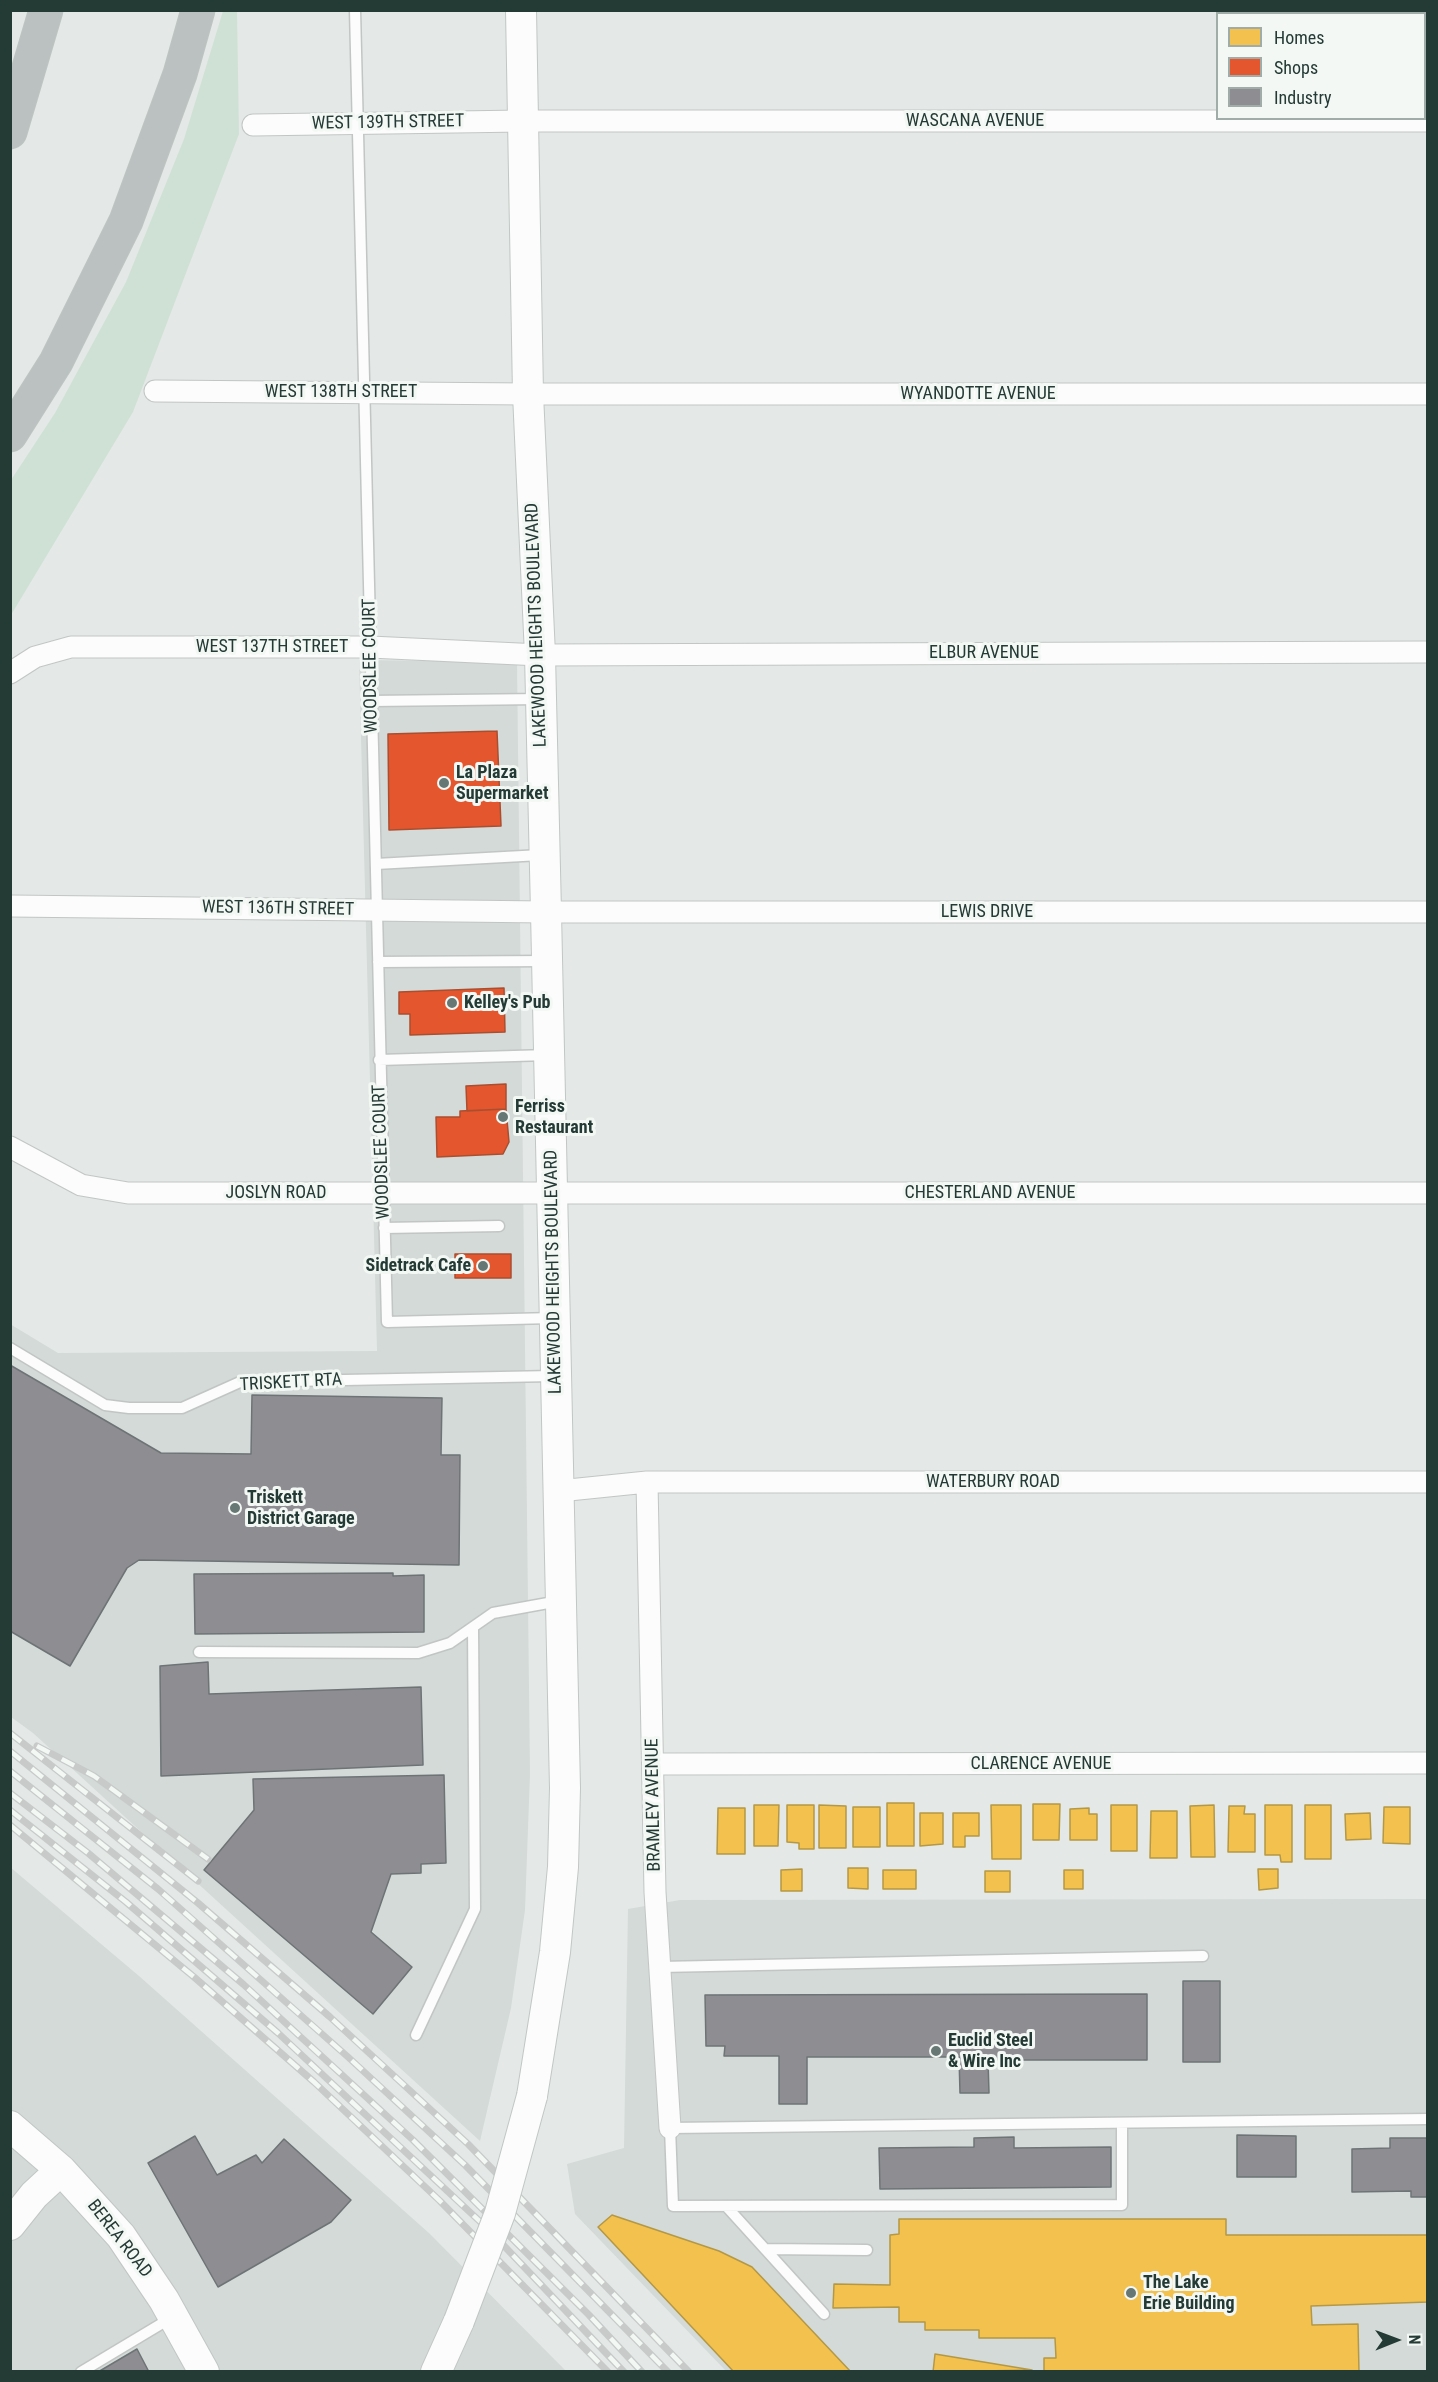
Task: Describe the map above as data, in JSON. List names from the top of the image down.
{
  "streets": {
    "main road": ["LAKEWOOD HEIGHTS BOULEVARD", "BEREA ROAD"],
    "street": [
      "WASCANA AVENUE",
      "WEST 139TH STREET",
      "WEST 138TH STREET",
      "WYANDOTTE AVENUE",
      "WEST 137TH STREET",
      "ELBUR AVENUE",
      "WEST 136TH STREET",
      "LEWIS DRIVE",
      "JOSLYN ROAD",
      "CHESTERLAND AVENUE",
      "WATERBURY ROAD",
      "CLARENCE AVENUE",
      "BRAMLEY AVENUE"
    ],
    "lane": ["WOODSLEE COURT", "TRISKETT RTA"]
  },
  "crossings": [
    ["WASCANA AVENUE", "WEST 139TH STREET"],
    ["WASCANA AVENUE", "LAKEWOOD HEIGHTS BOULEVARD"],
    ["WEST 139TH STREET", "LAKEWOOD HEIGHTS BOULEVARD"],
    ["WEST 139TH STREET", "WOODSLEE COURT"],
    ["WEST 138TH STREET", "WYANDOTTE AVENUE"],
    ["WEST 138TH STREET", "LAKEWOOD HEIGHTS BOULEVARD"],
    ["WEST 138TH STREET", "WOODSLEE COURT"],
    ["WYANDOTTE AVENUE", "LAKEWOOD HEIGHTS BOULEVARD"],
    ["LAKEWOOD HEIGHTS BOULEVARD", "WEST 137TH STREET"],
    ["LAKEWOOD HEIGHTS BOULEVARD", "ELBUR AVENUE"],
    ["LAKEWOOD HEIGHTS BOULEVARD", "WOODSLEE COURT"],
    ["LAKEWOOD HEIGHTS BOULEVARD", "WEST 136TH STREET"],
    ["LAKEWOOD HEIGHTS BOULEVARD", "LEWIS DRIVE"],
    ["LAKEWOOD HEIGHTS BOULEVARD", "JOSLYN ROAD"],
    ["LAKEWOOD HEIGHTS BOULEVARD", "CHESTERLAND AVENUE"],
    ["LAKEWOOD HEIGHTS BOULEVARD", "TRISKETT RTA"],
    ["LAKEWOOD HEIGHTS BOULEVARD", "WATERBURY ROAD"],
    ["WEST 137TH STREET", "ELBUR AVENUE"],
    ["WEST 137TH STREET", "WOODSLEE COURT"],
    ["WOODSLEE COURT", "WEST 136TH STREET"],
    ["WOODSLEE COURT", "JOSLYN ROAD"],
    ["WEST 136TH STREET", "LEWIS DRIVE"],
    ["JOSLYN ROAD", "CHESTERLAND AVENUE"],
    ["WATERBURY ROAD", "BRAMLEY AVENUE"],
    ["CLARENCE AVENUE", "BRAMLEY AVENUE"]
  ],
  "places": [
    "La Plaza Supermarket",
    "Kelley's Pub",
    "Ferriss Restaurant",
    "Sidetrack Cafe",
    "Triskett District Garage",
    "Euclid Steel & Wire Inc",
    "The Lake Erie Building"
  ],
  "legend": ["Homes", "Shops", "Industry"],
  "north": "right"
}
